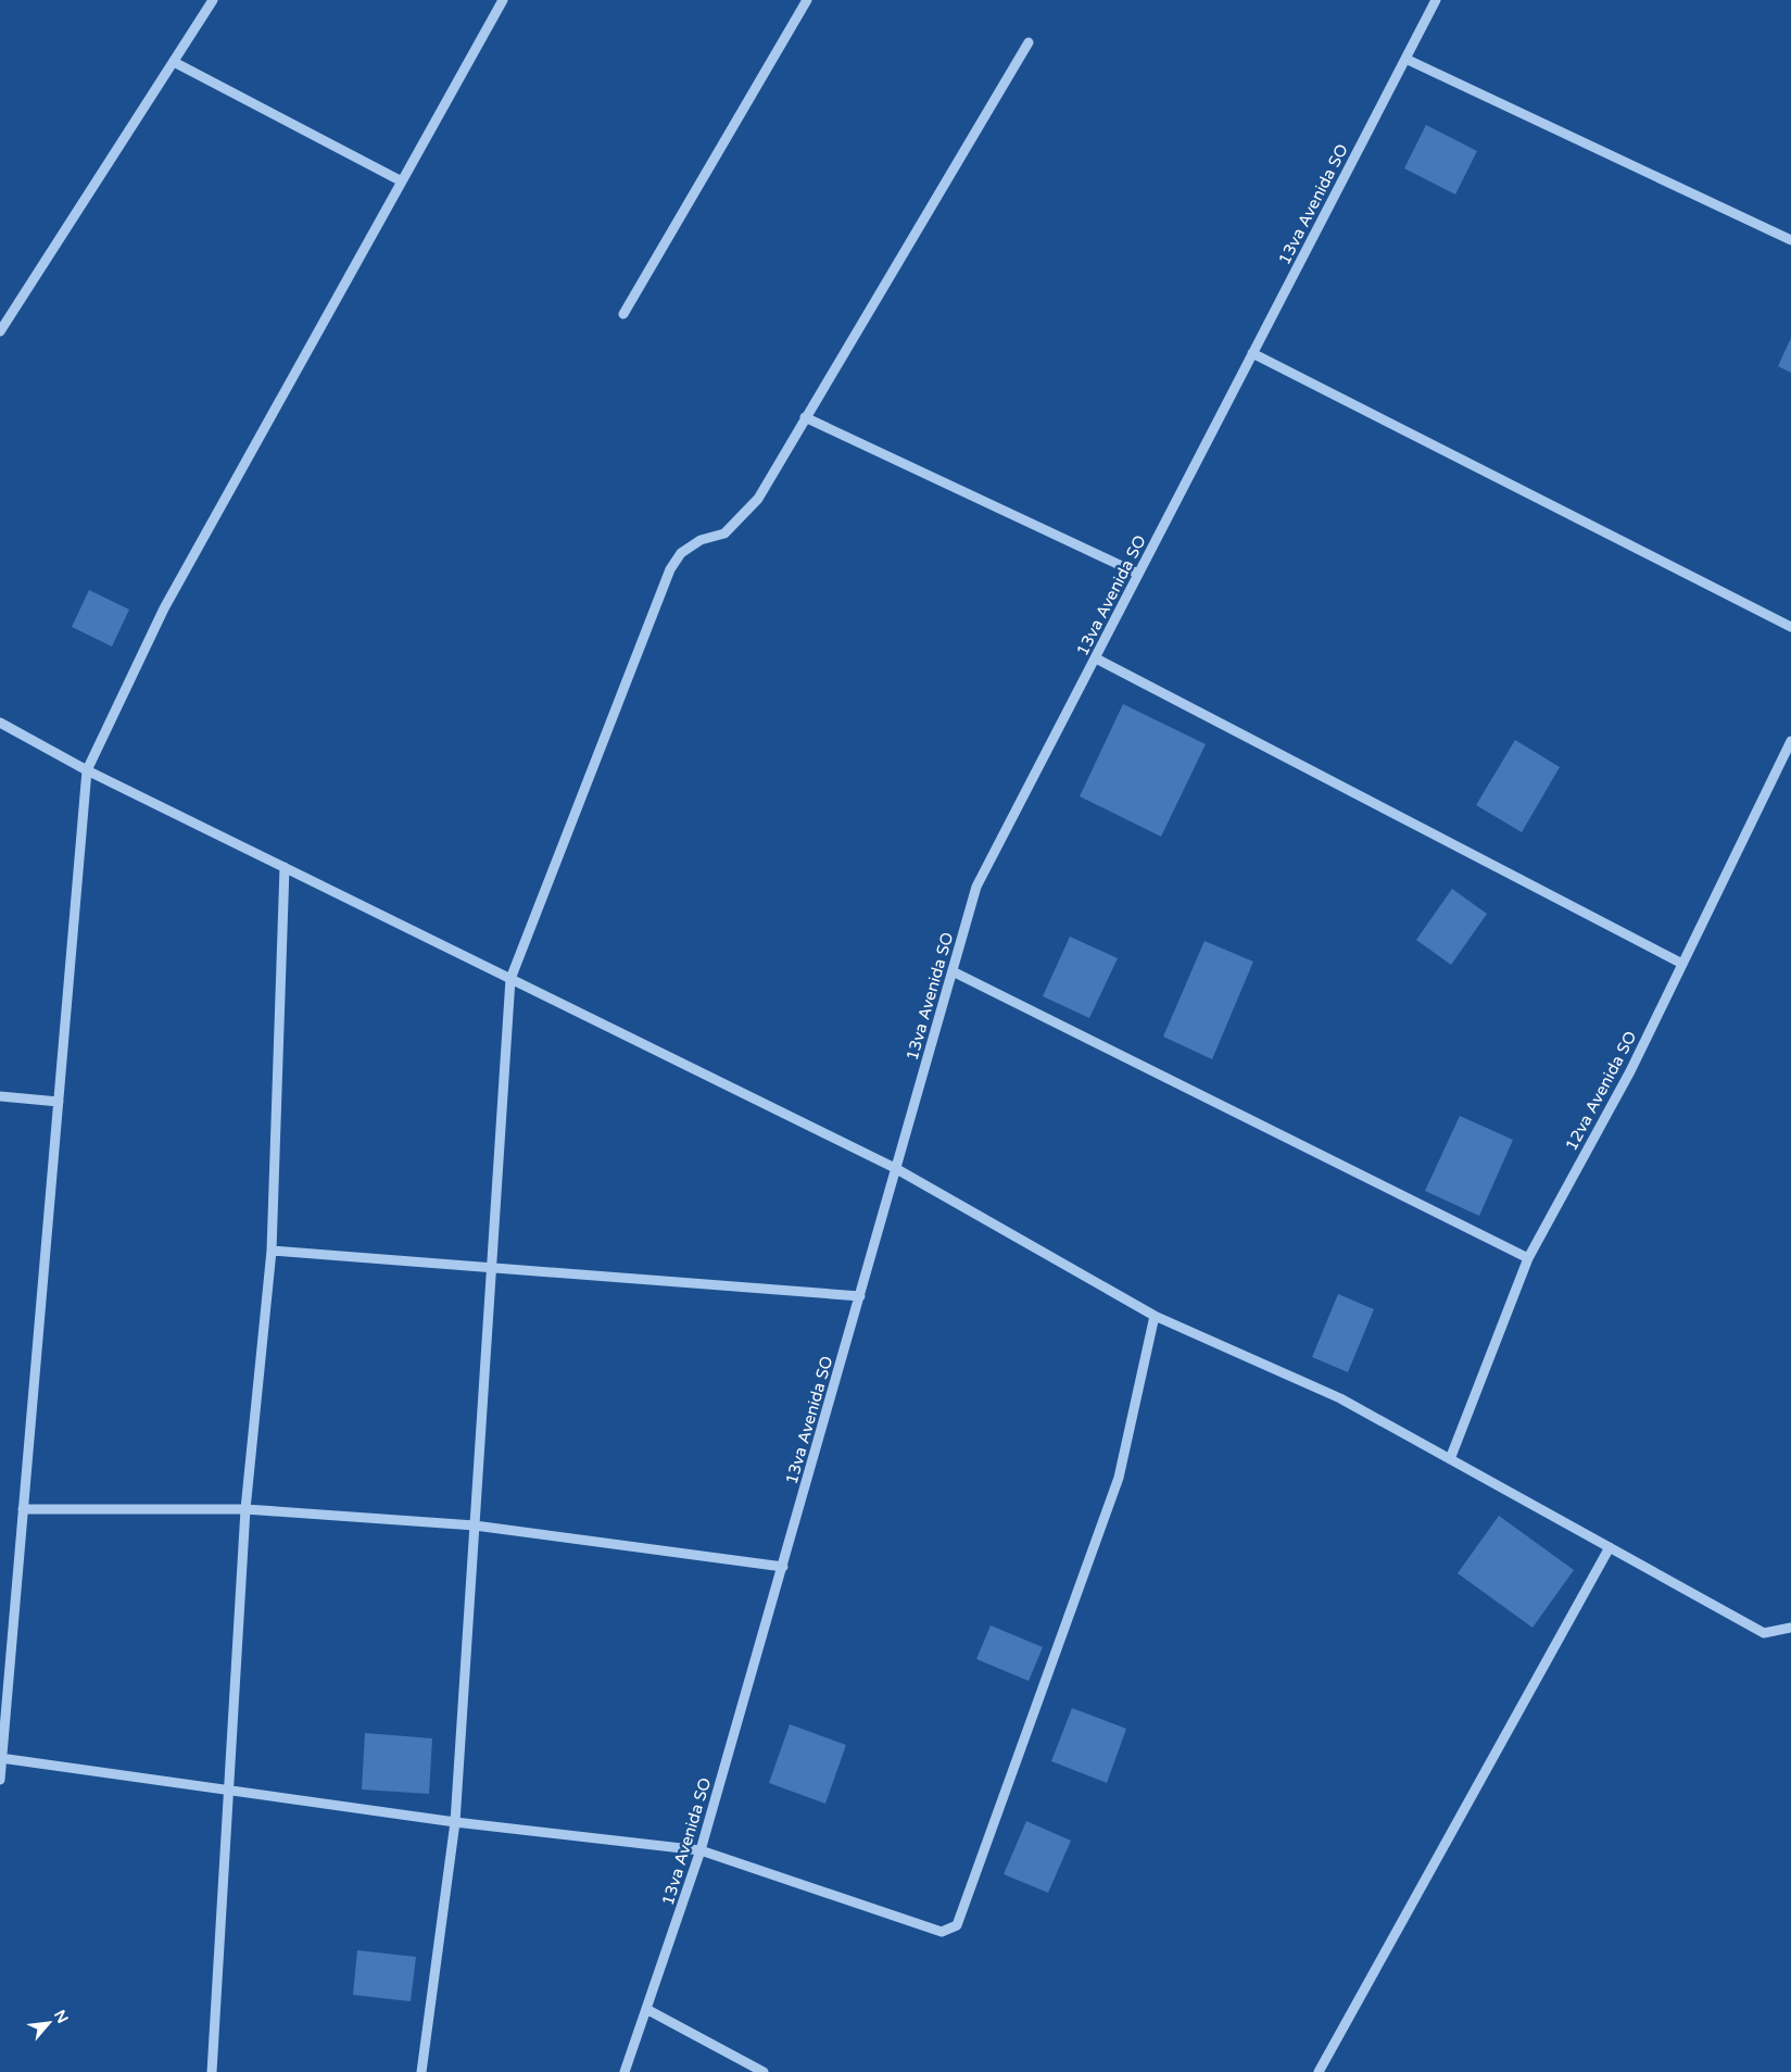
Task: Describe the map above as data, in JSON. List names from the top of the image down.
{
  "streets": {
    "street": ["13va Avenida SO", "12va Avenida SO"]
  },
  "north": "top right"
}
